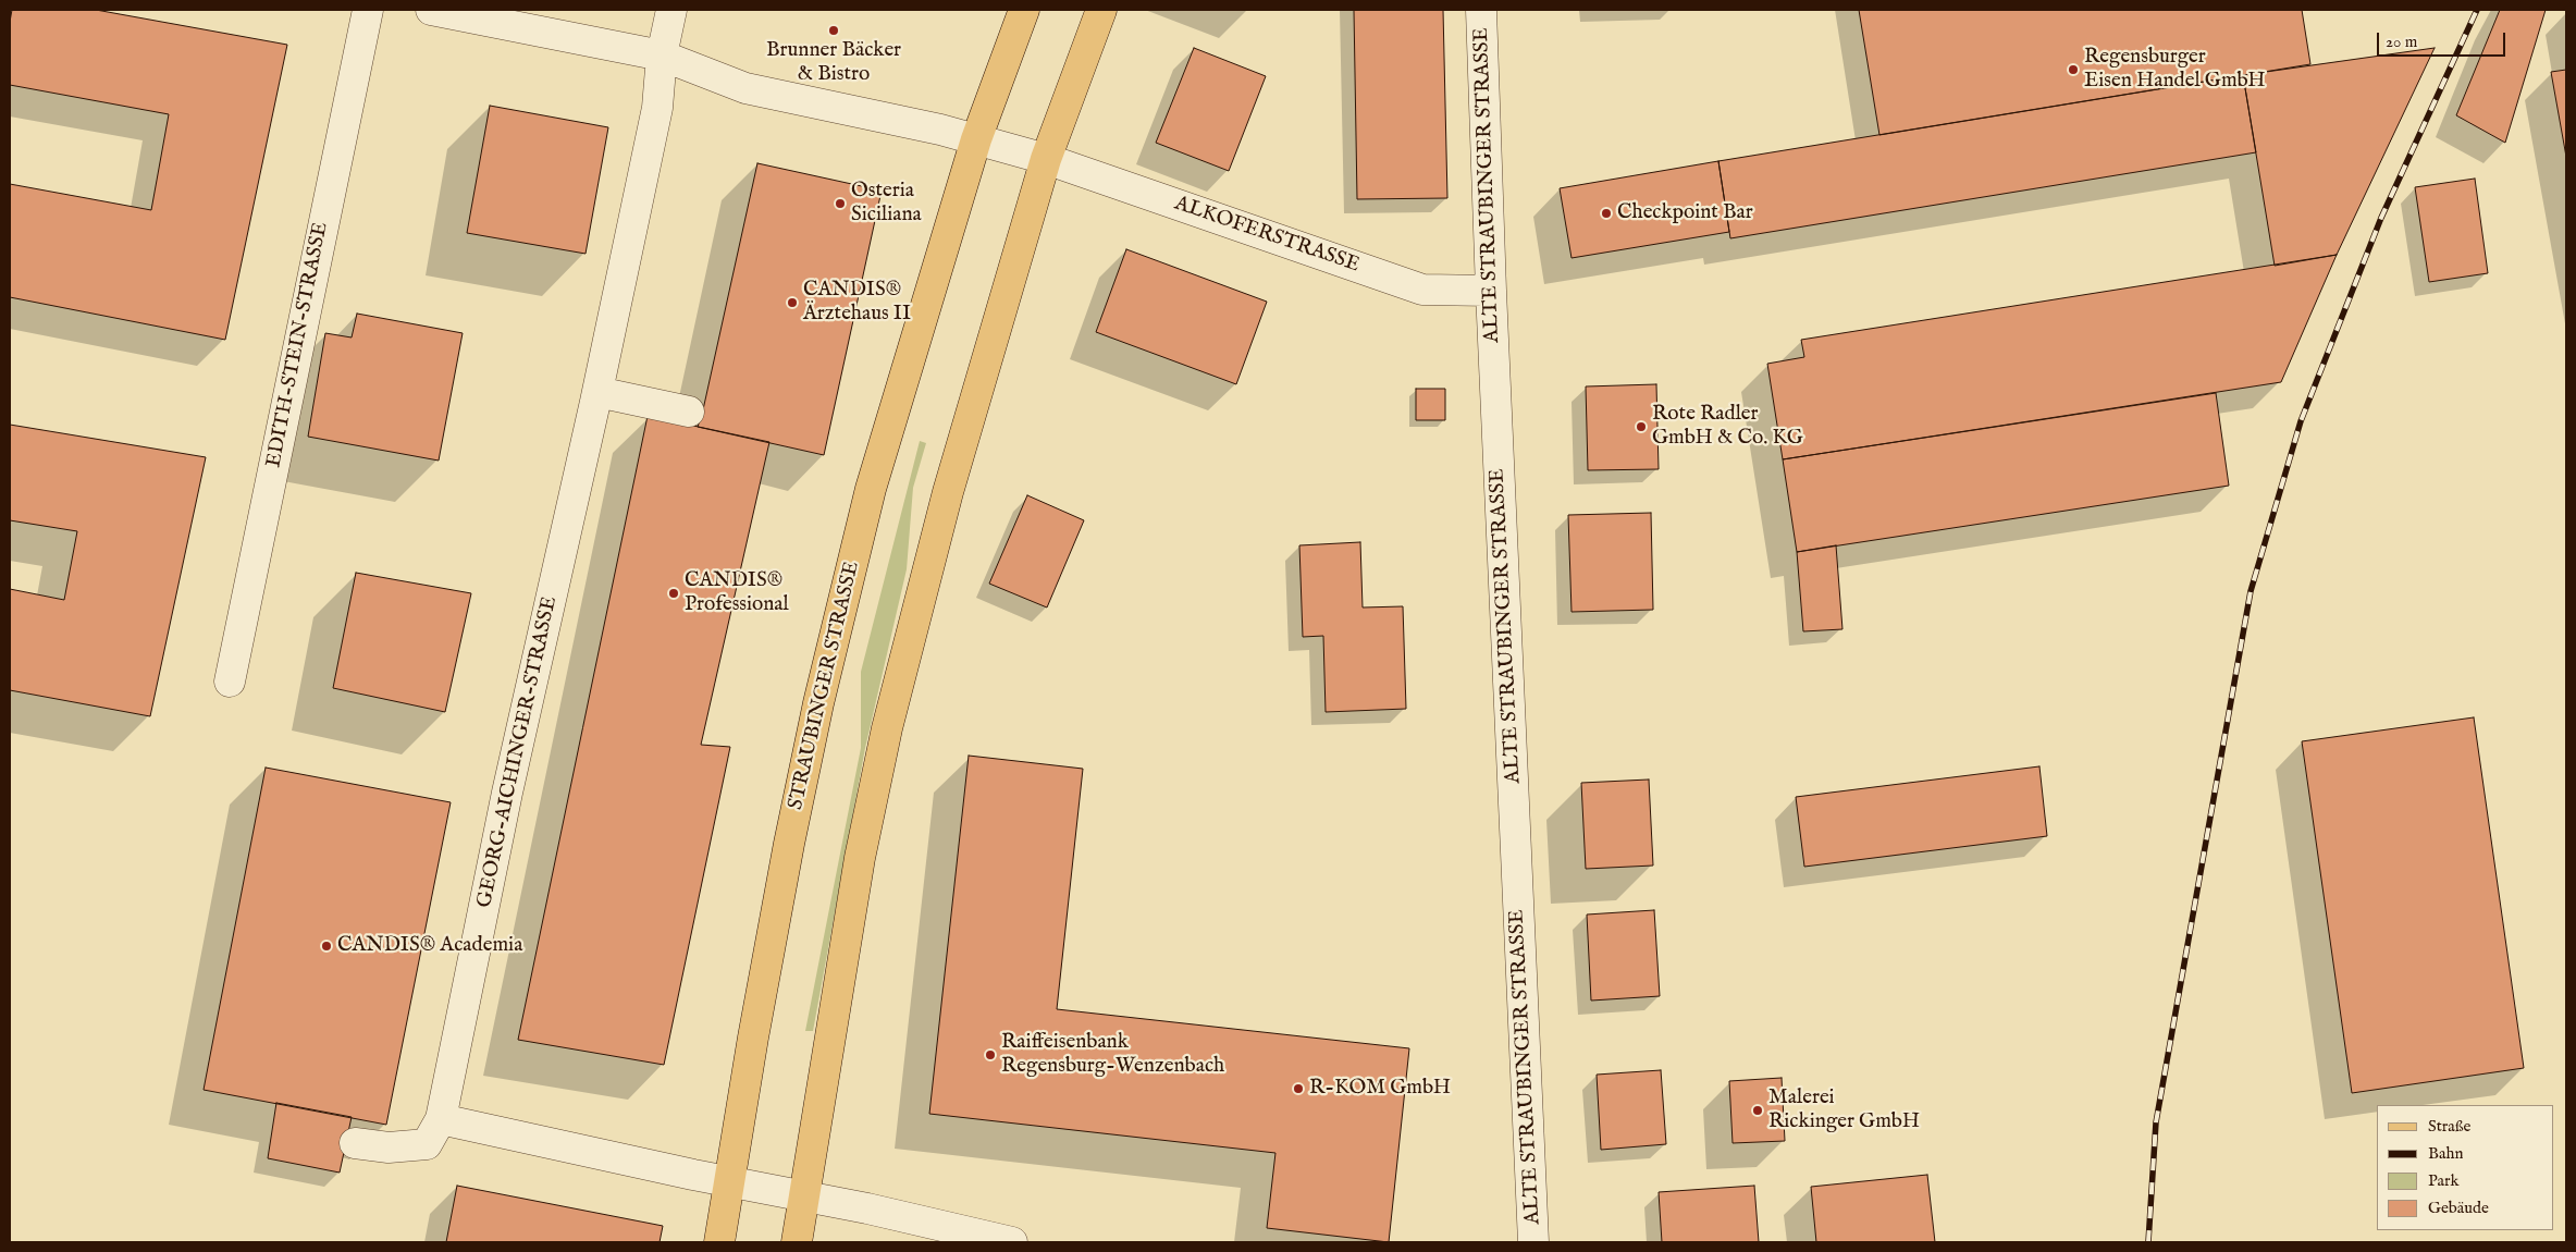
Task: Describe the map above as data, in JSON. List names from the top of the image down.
{
  "streets": {
    "main road": ["STRAUBINGER STRASSE"],
    "street": [
      "ALTE STRAUBINGER STRASSE",
      "ALKOFERSTRASSE",
      "EDITH-STEIN-STRASSE",
      "GEORG-AICHINGER-STRASSE"
    ]
  },
  "crossings": [
    ["ALTE STRAUBINGER STRASSE", "ALKOFERSTRASSE"]
  ],
  "places": [
    "Brunner Bäcker & Bistro",
    "Regensburger Eisen Handel GmbH",
    "Osteria Siciliana",
    "Checkpoint Bar",
    "CANDIS® Ärztehaus II",
    "Rote Radler GmbH & Co. KG",
    "CANDIS® Professional",
    "CANDIS® Academia",
    "Raiffeisenbank Regensburg-Wenzenbach",
    "R-KOM GmbH",
    "Malerei Rickinger GmbH"
  ],
  "legend": [
    "Straße",
    "Bahn",
    "Park",
    "Gebäude"
  ],
  "scale_bar": "20 m"
}
